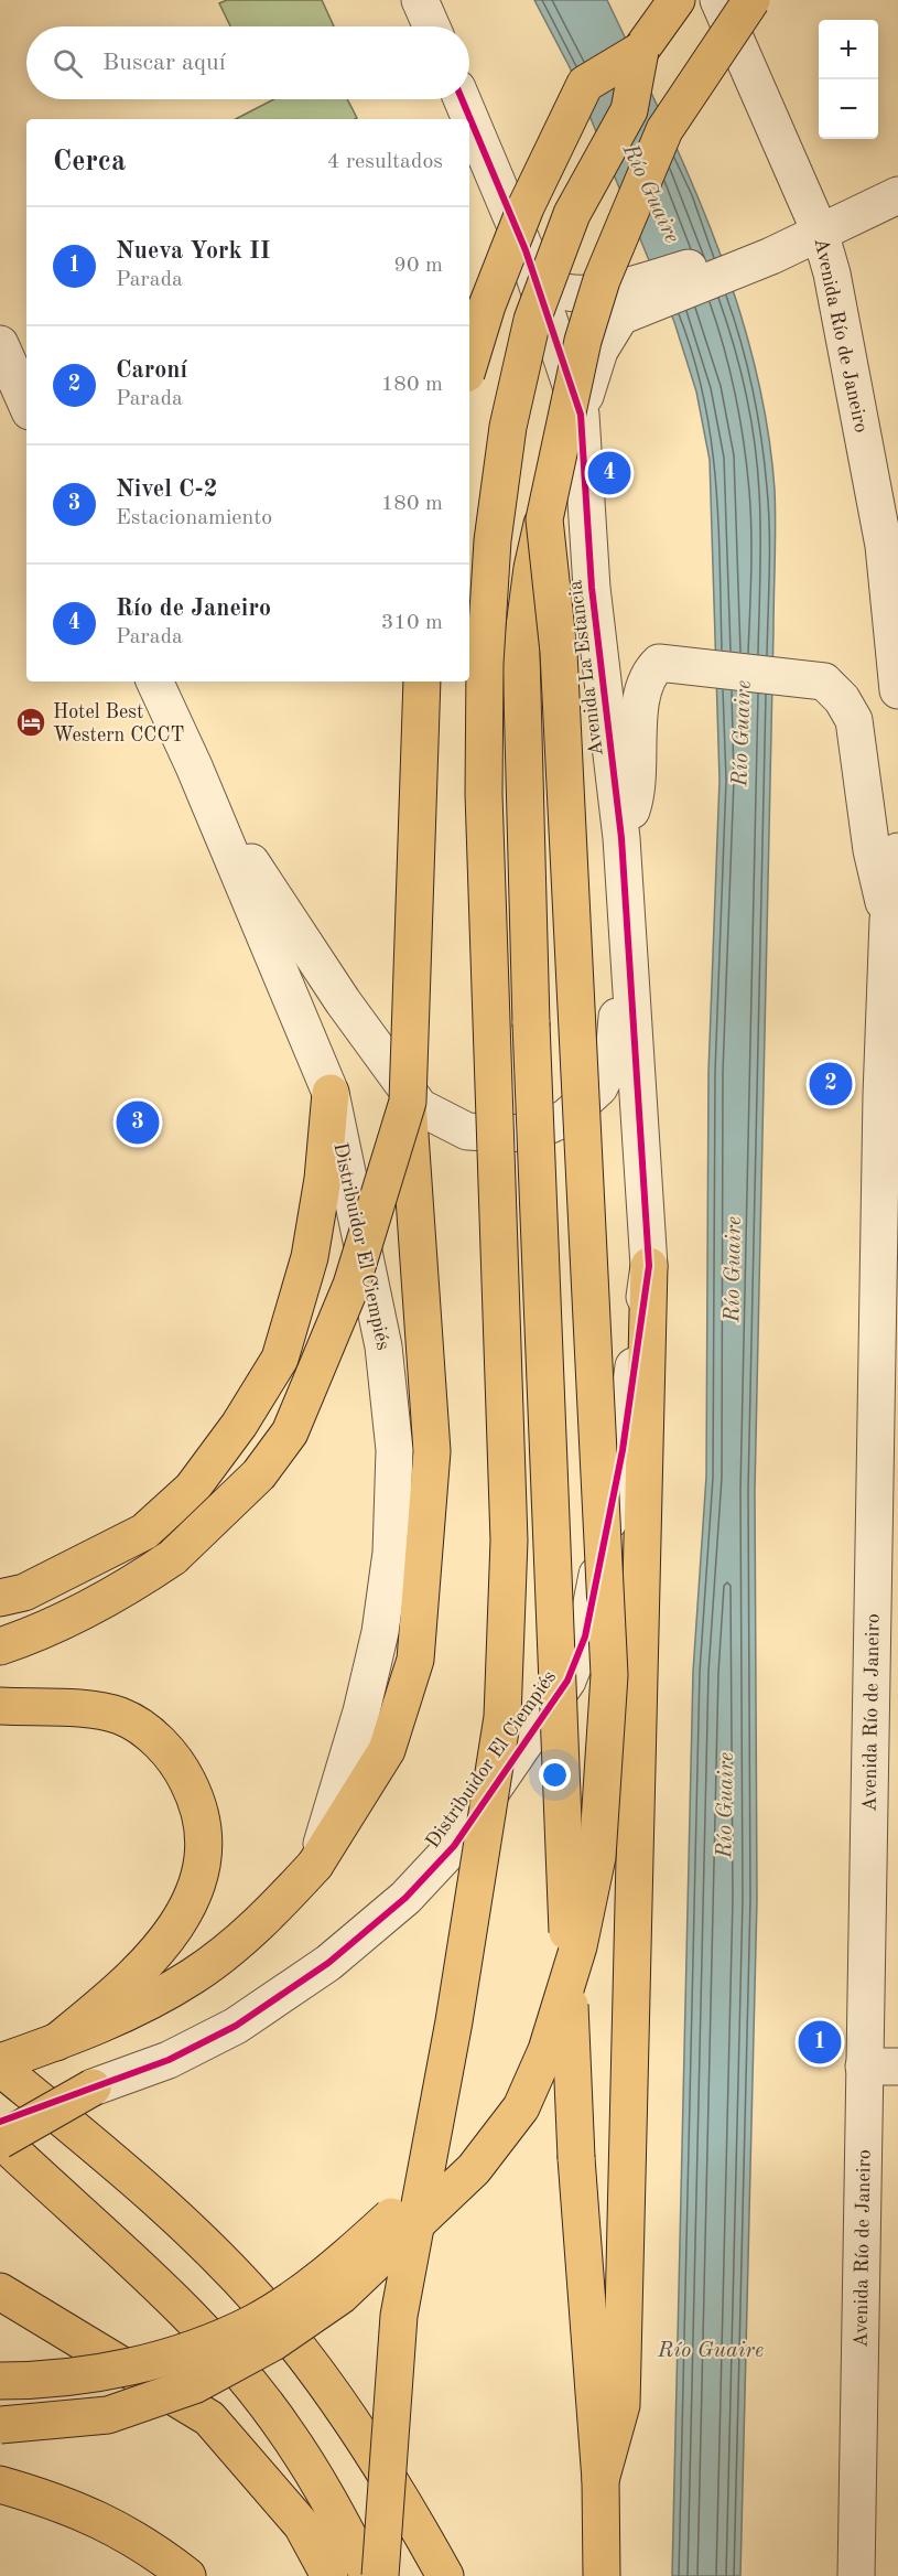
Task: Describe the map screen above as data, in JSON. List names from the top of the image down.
{
  "streets": {
    "main road": ["Distribuidor El Ciempiés"],
    "street": ["Avenida Río de Janeiro", "Avenida La Estancia"]
  },
  "crossings": [
    ["Avenida La Estancia", "Distribuidor El Ciempiés"]
  ],
  "water": ["Río Guaire"],
  "places": {
    "hotel": ["Hotel Best Western CCCT"]
  },
  "page": {
    "map_buttons": ["+", "−"],
    "search": "Buscar aquí",
    "heading": ["Cerca", "4 resultados"],
    "list": [
      {
        "mark": "1",
        "name": "Nueva York II",
        "note": "Parada",
        "value": "90 m"
      },
      {
        "mark": "2",
        "name": "Caroní",
        "note": "Parada",
        "value": "180 m"
      },
      {
        "mark": "3",
        "name": "Nivel C-2",
        "note": "Estacionamiento",
        "value": "180 m"
      },
      {
        "mark": "4",
        "name": "Río de Janeiro",
        "note": "Parada",
        "value": "310 m"
      }
    ],
    "pins": [
      "4",
      "2",
      "3",
      "1"
    ]
  }
}
